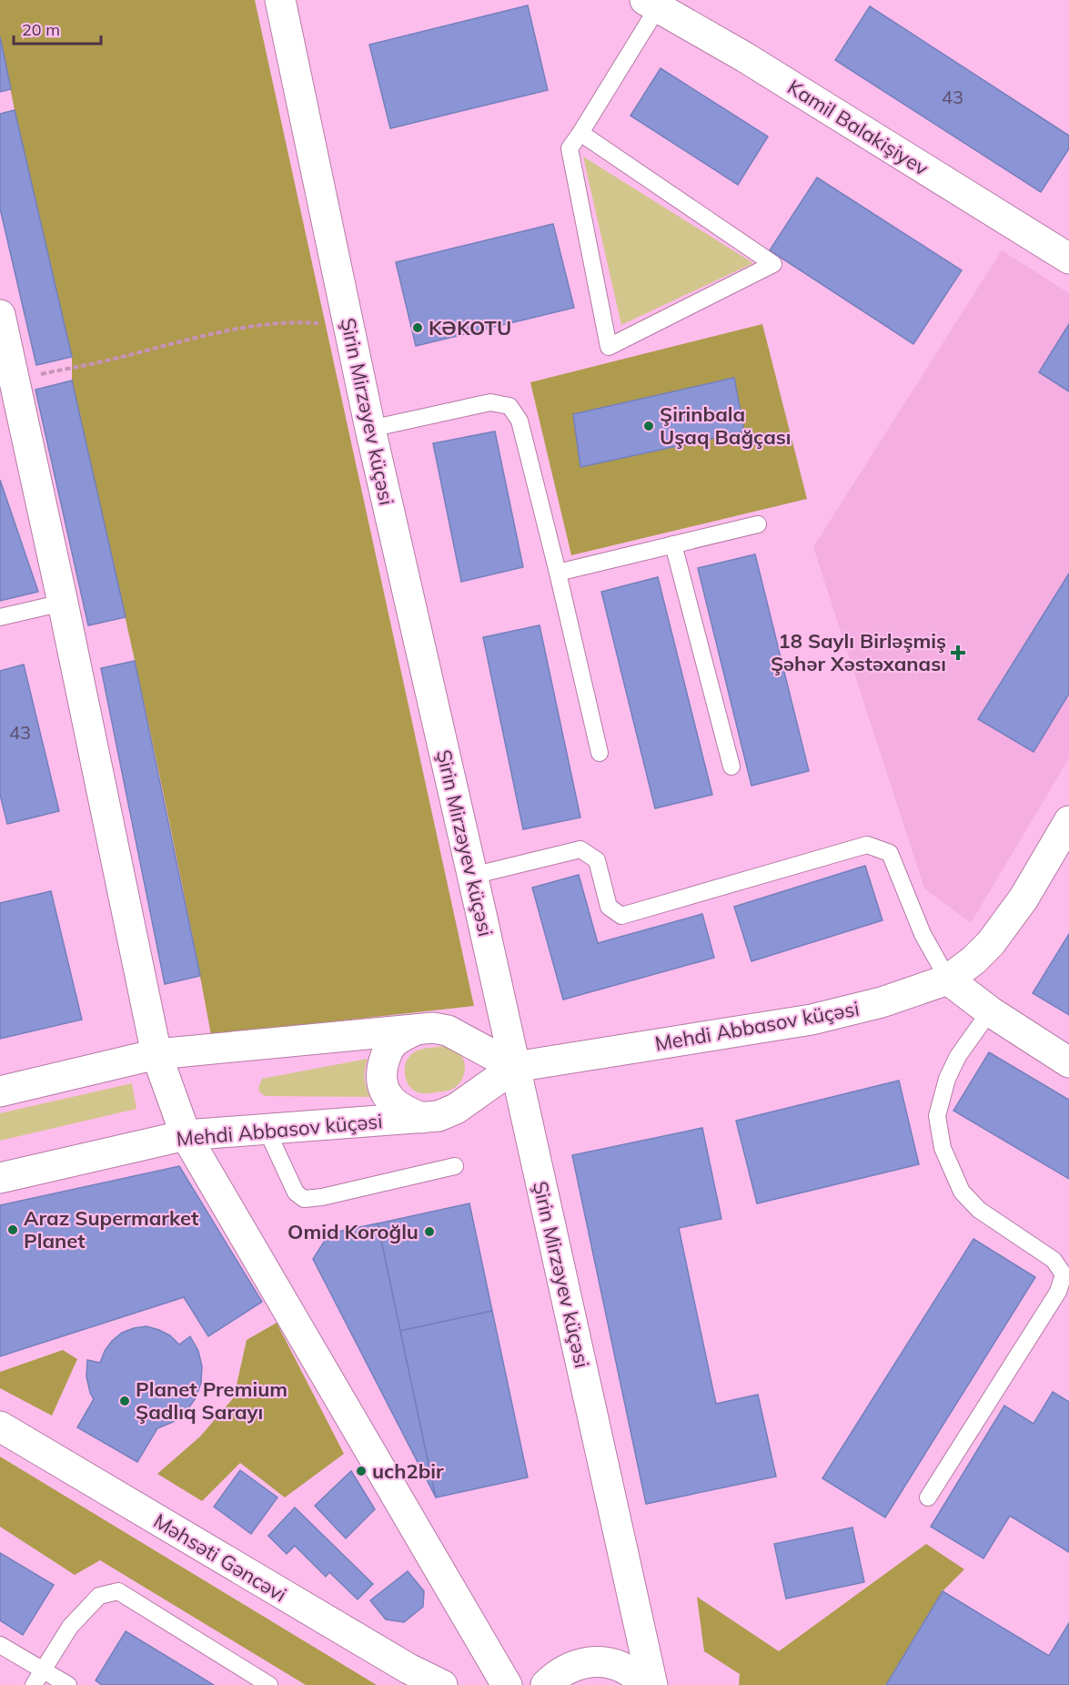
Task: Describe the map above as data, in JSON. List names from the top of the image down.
{
  "streets": {
    "street": [
      "Kamil Balakişiyev",
      "Şirin Mirzəyev küçəsi",
      "Mehdi Abbasov küçəsi",
      "Məhsəti Gəncəvi"
    ]
  },
  "crossings": [
    ["Şirin Mirzəyev küçəsi", "Mehdi Abbasov küçəsi"]
  ],
  "places": {
    "other": [
      "KƏKOTU",
      "Şirinbala Uşaq Bağçası",
      "Araz Supermarket Planet",
      "Omid Koroğlu",
      "Planet Premium Şadlıq Sarayı",
      "uch2bir"
    ],
    "health": ["18 Saylı Birləşmiş Şəhər Xəstəxanası"]
  },
  "house_numbers": ["43", "43"],
  "scale_bar": "20 m"
}
